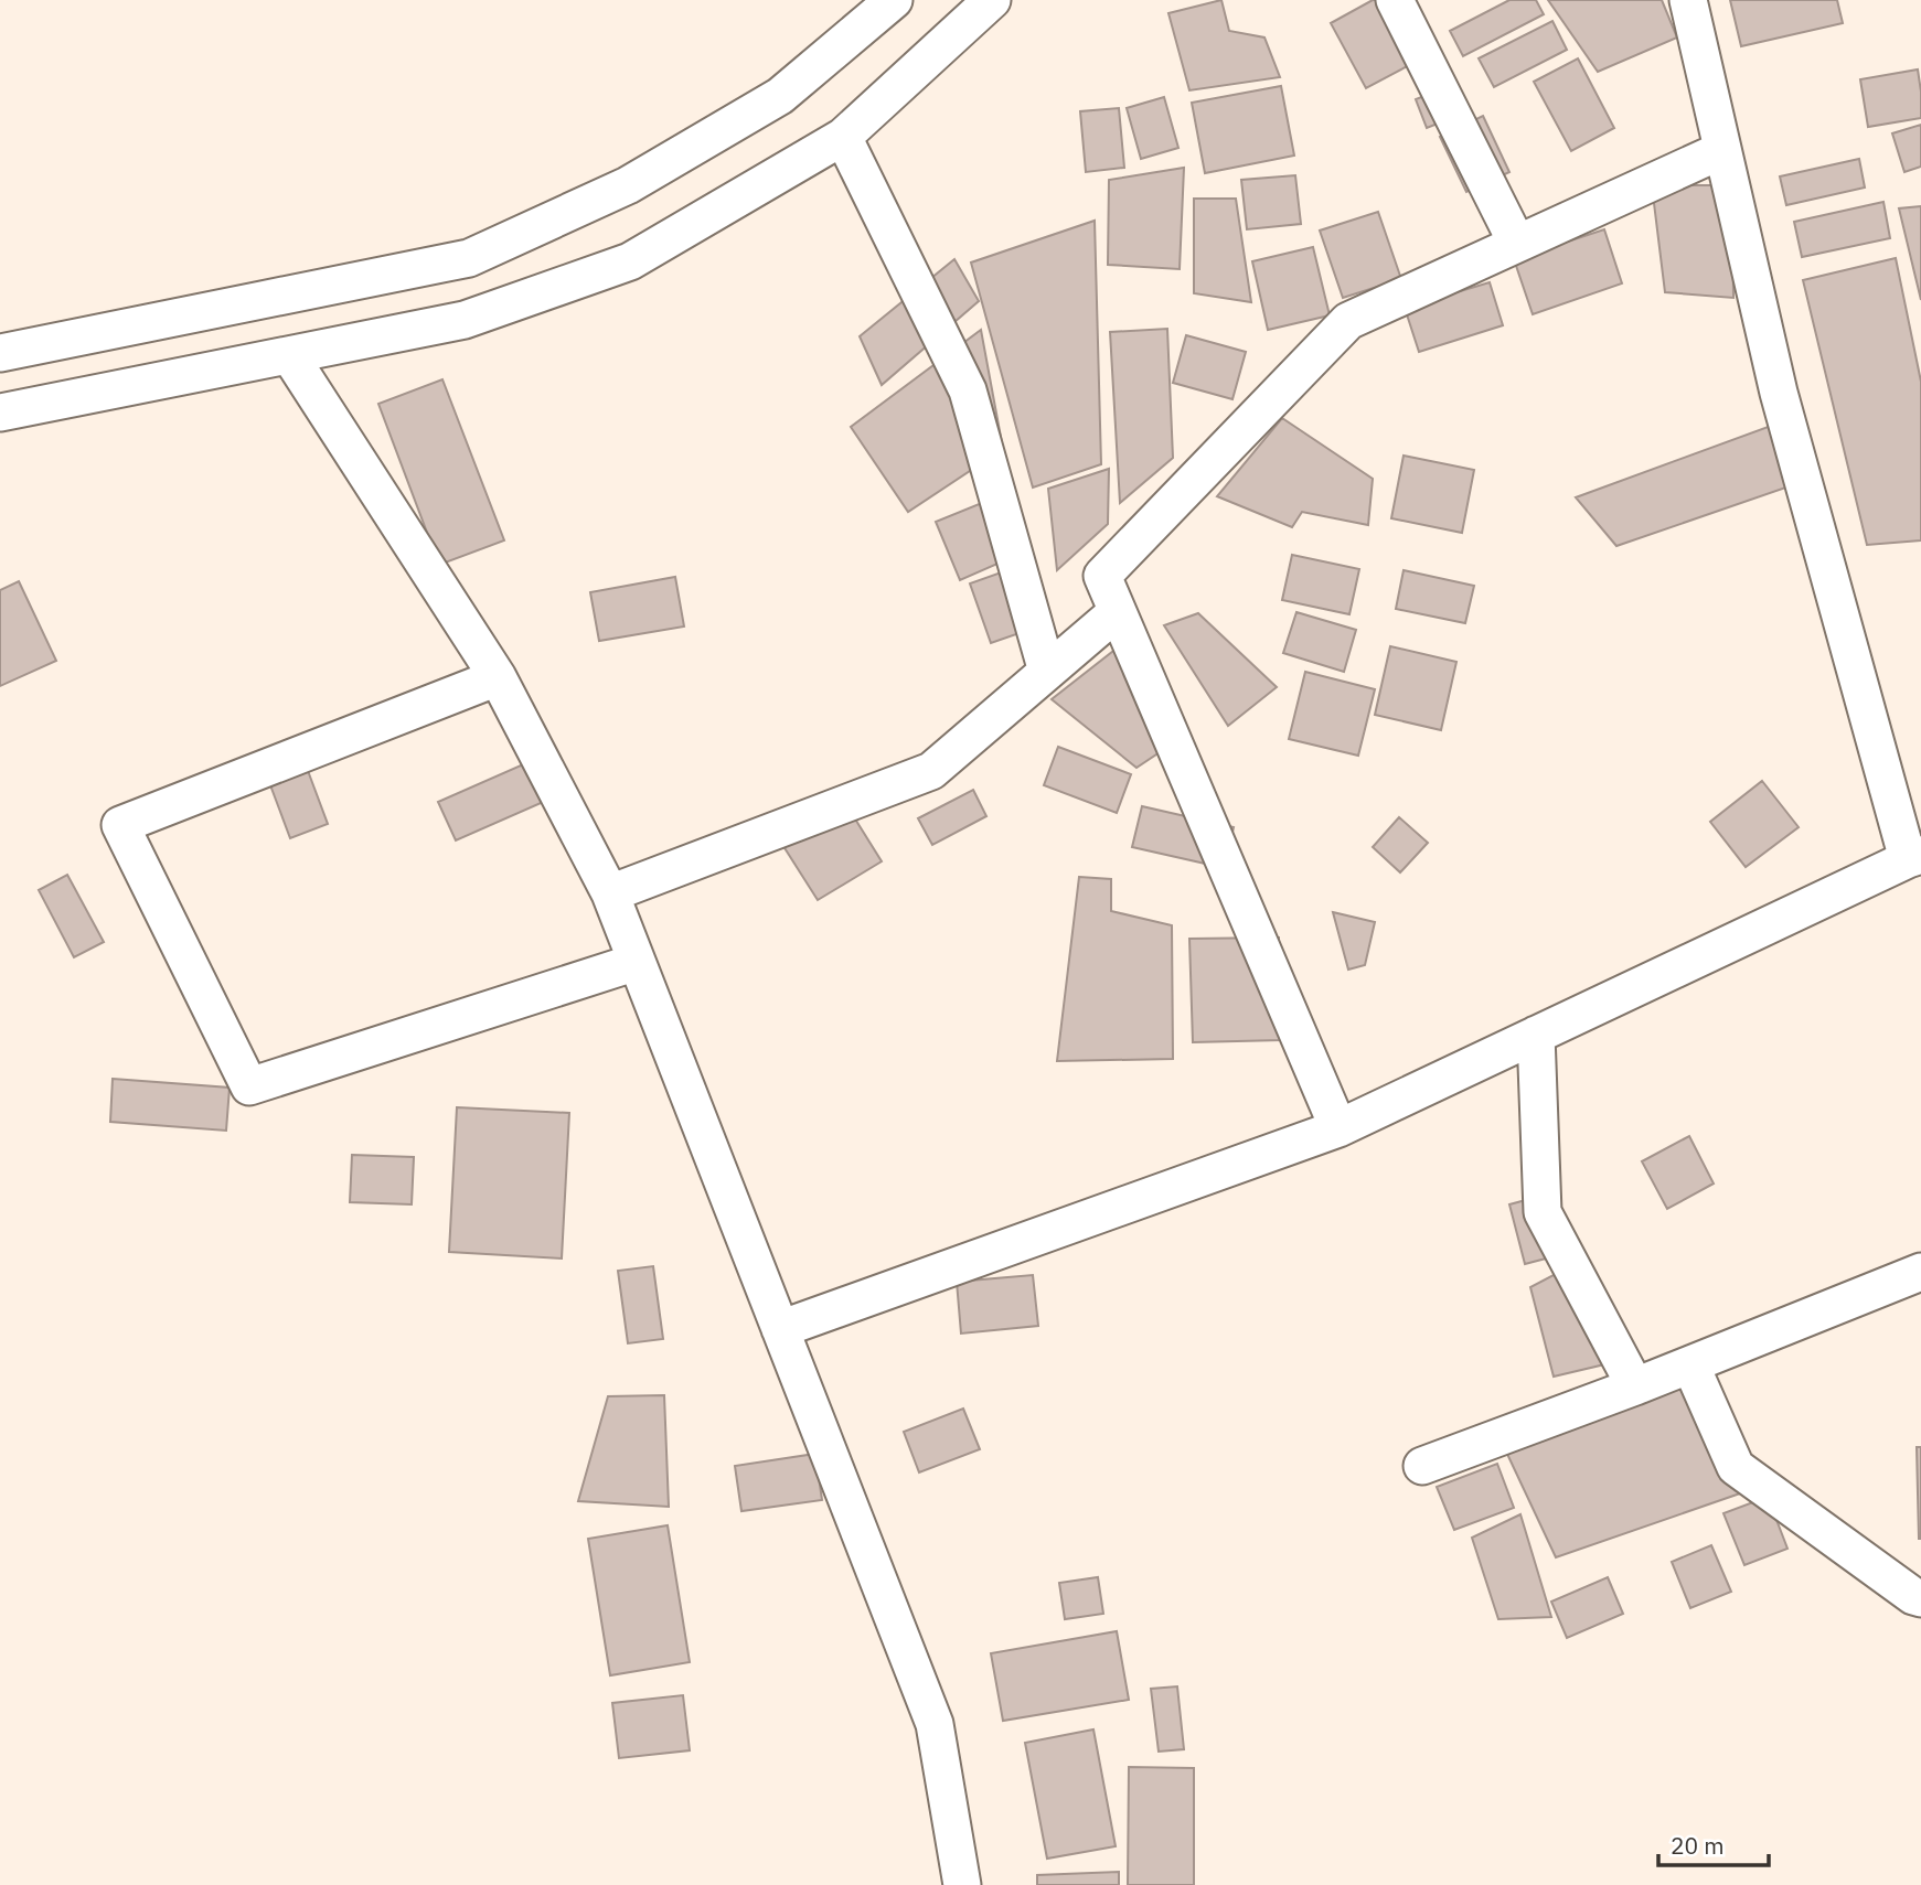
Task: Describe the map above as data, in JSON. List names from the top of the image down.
{
  "scale_bar": "20 m"
}
